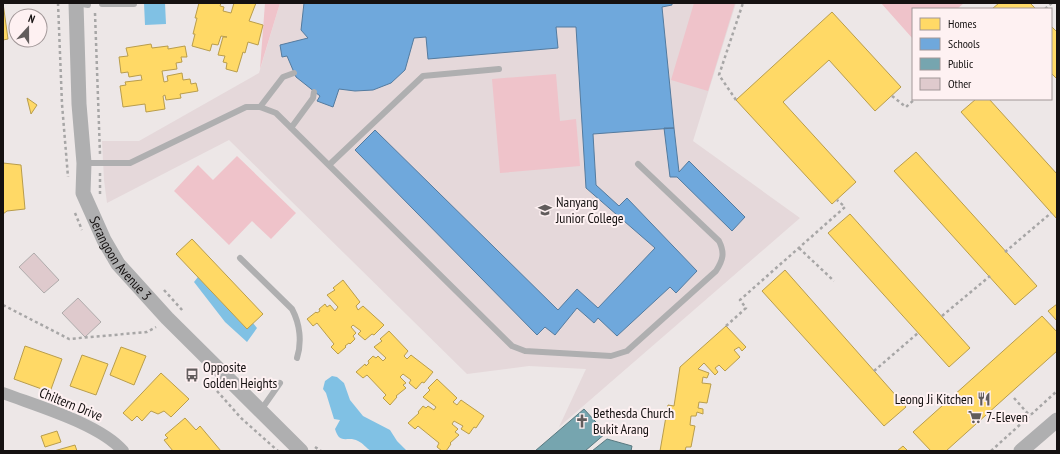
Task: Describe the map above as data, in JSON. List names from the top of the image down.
{
  "streets": {
    "street": ["Serangoon Avenue 3", "Chiltern Drive"]
  },
  "places": {
    "school or university": ["Nanyang Junior College"],
    "bus stop": ["Opposite Golden Heights"],
    "restaurant": ["Leong Ji Kitchen"],
    "supermarket": ["7-Eleven"],
    "church": ["Bethesda Church Bukit Arang"]
  },
  "legend": [
    "Homes",
    "Schools",
    "Public",
    "Other"
  ],
  "north": "top"
}
